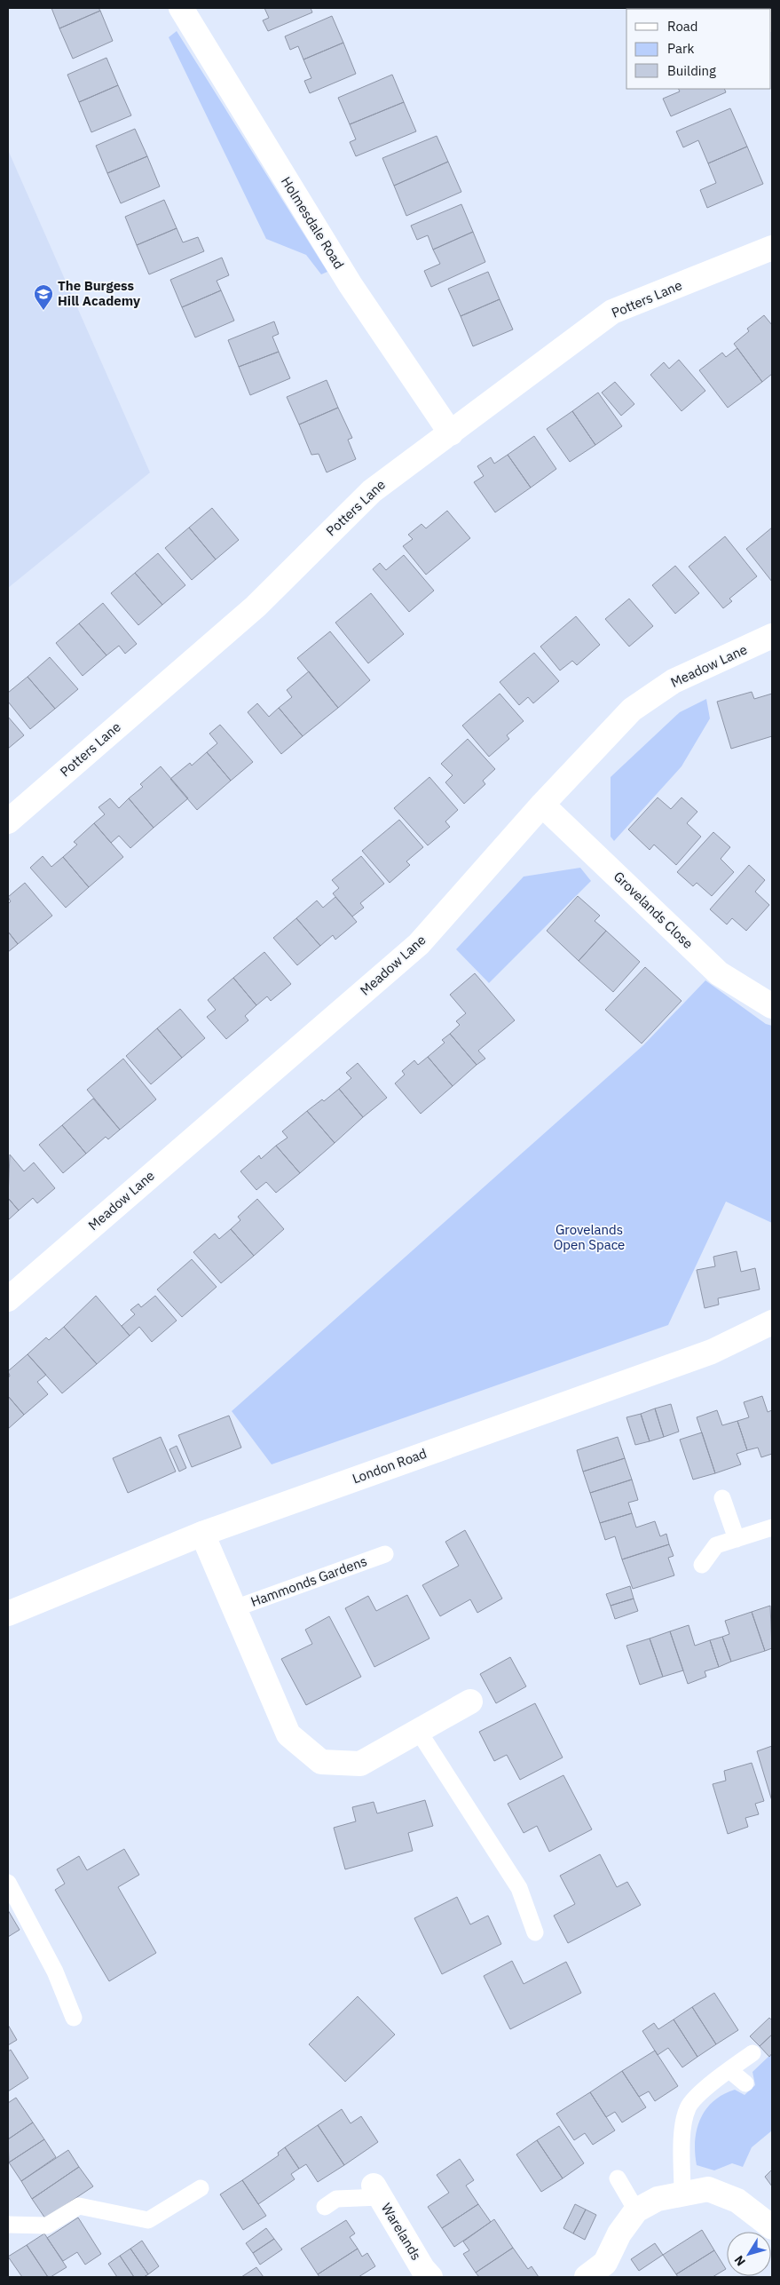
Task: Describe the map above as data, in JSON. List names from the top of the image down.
{
  "streets": {
    "street": [
      "Holmesdale Road",
      "Potters Lane",
      "Meadow Lane",
      "Grovelands Close",
      "London Road",
      "Hammonds Gardens",
      "Warelands"
    ]
  },
  "crossings": [
    ["Holmesdale Road", "Potters Lane"],
    ["Meadow Lane", "Grovelands Close"],
    ["London Road", "Hammonds Gardens"]
  ],
  "parks": ["Grovelands Open Space"],
  "places": {
    "school or university": ["The Burgess Hill Academy"]
  },
  "legend": ["Road", "Park", "Building"],
  "north": "bottom left"
}
